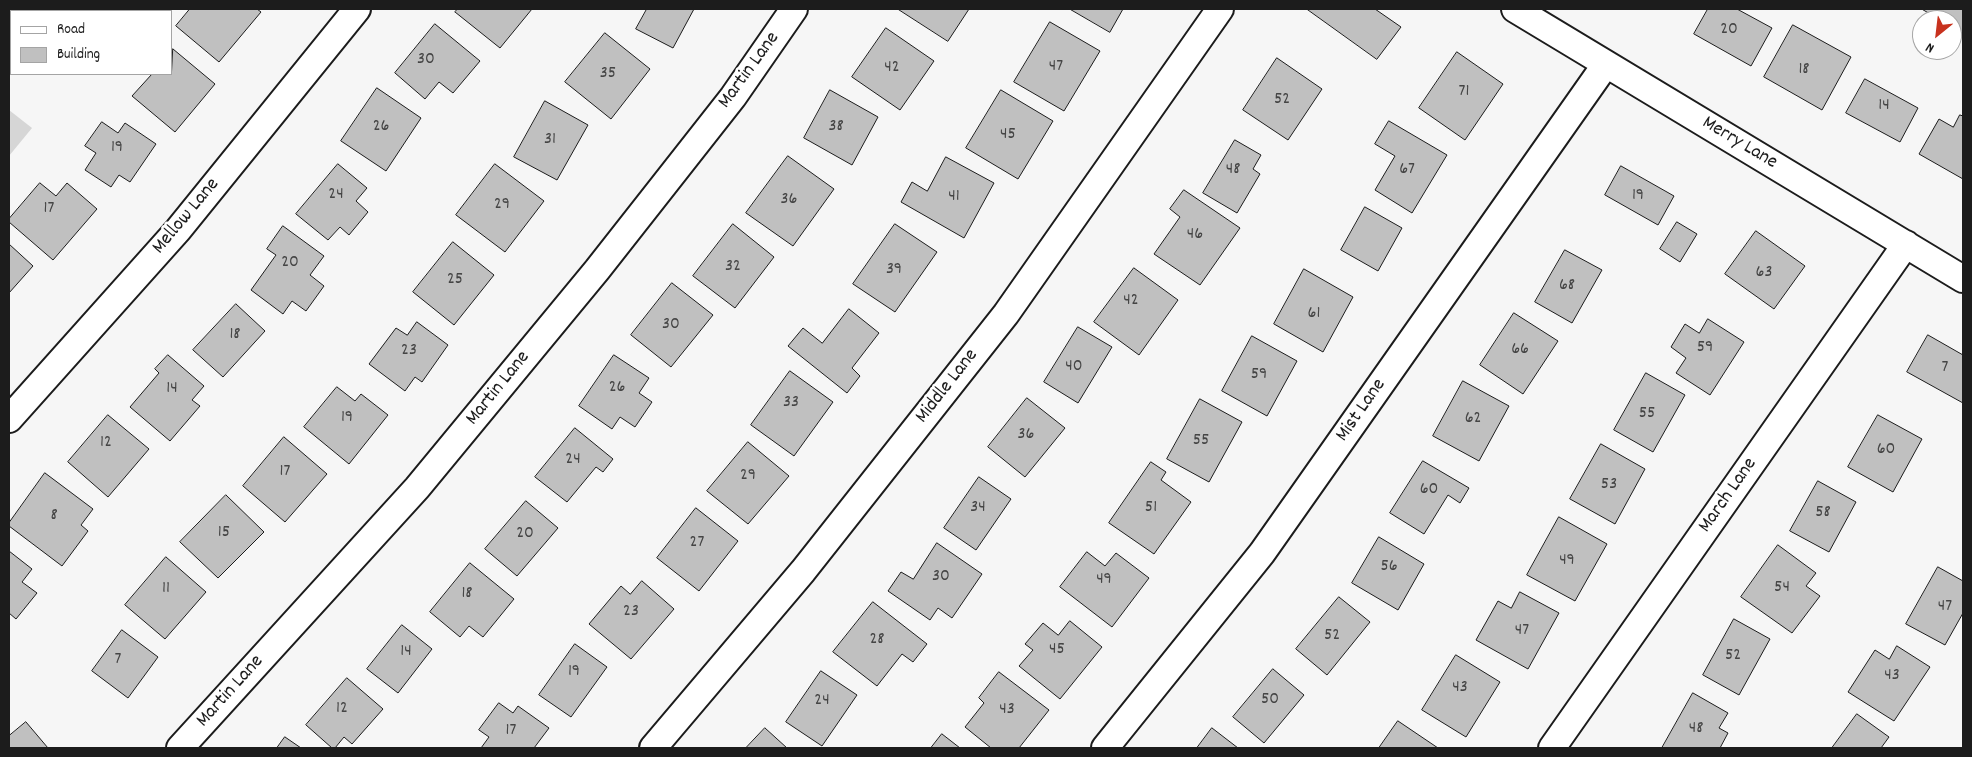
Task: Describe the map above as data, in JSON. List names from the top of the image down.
{
  "streets": {
    "street": [
      "Martin Lane",
      "Merry Lane",
      "Mellow Lane",
      "Middle Lane",
      "Mist Lane",
      "March Lane"
    ]
  },
  "crossings": [
    ["Merry Lane", "Mist Lane"],
    ["Merry Lane", "March Lane"]
  ],
  "house_numbers": [
    "20",
    "30",
    "47",
    "42",
    "18",
    "35",
    "71",
    "52",
    "14",
    "26",
    "38",
    "45",
    "31",
    "19",
    "48",
    "67",
    "24",
    "19",
    "41",
    "36",
    "29",
    "17",
    "46",
    "20",
    "32",
    "39",
    "63",
    "25",
    "68",
    "42",
    "61",
    "30",
    "18",
    "59",
    "66",
    "23",
    "40",
    "7",
    "59",
    "26",
    "14",
    "33",
    "55",
    "19",
    "62",
    "36",
    "55",
    "12",
    "60",
    "24",
    "17",
    "29",
    "53",
    "60",
    "34",
    "51",
    "58",
    "8",
    "15",
    "20",
    "27",
    "49",
    "56",
    "30",
    "49",
    "54",
    "11",
    "18",
    "47",
    "23",
    "47",
    "52",
    "28",
    "45",
    "14",
    "52",
    "7",
    "19",
    "43",
    "43",
    "50",
    "24",
    "12",
    "43",
    "48",
    "17"
  ],
  "legend": ["Road", "Building"],
  "north": "bottom left"
}
